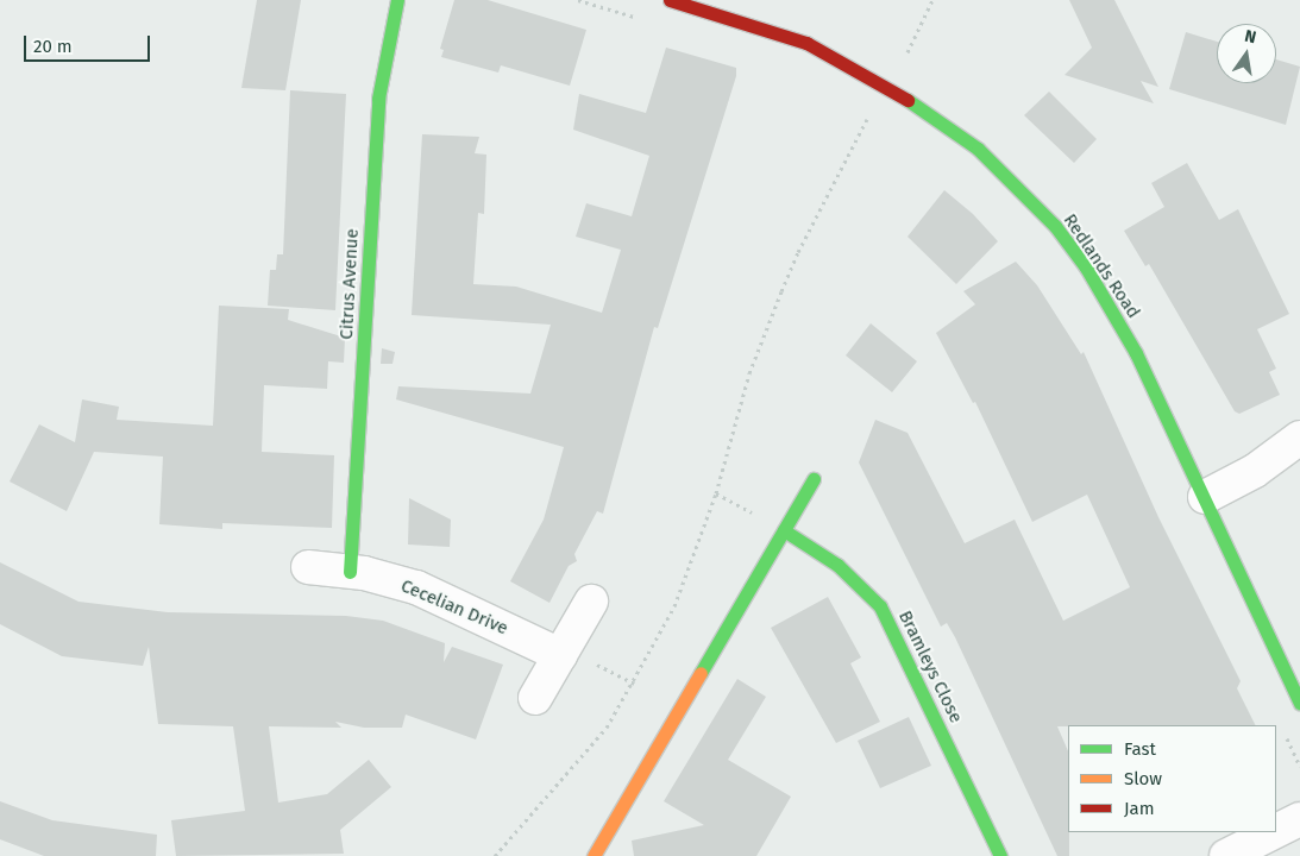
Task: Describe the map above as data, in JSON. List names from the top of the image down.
{
  "streets": {
    "street": [
      "Redlands Road",
      "Citrus Avenue",
      "Cecelian Drive",
      "Bramleys Close"
    ]
  },
  "crossings": [
    ["Citrus Avenue", "Cecelian Drive"]
  ],
  "legend": ["Fast", "Slow", "Jam"],
  "scale_bar": "20 m",
  "north": "top"
}
